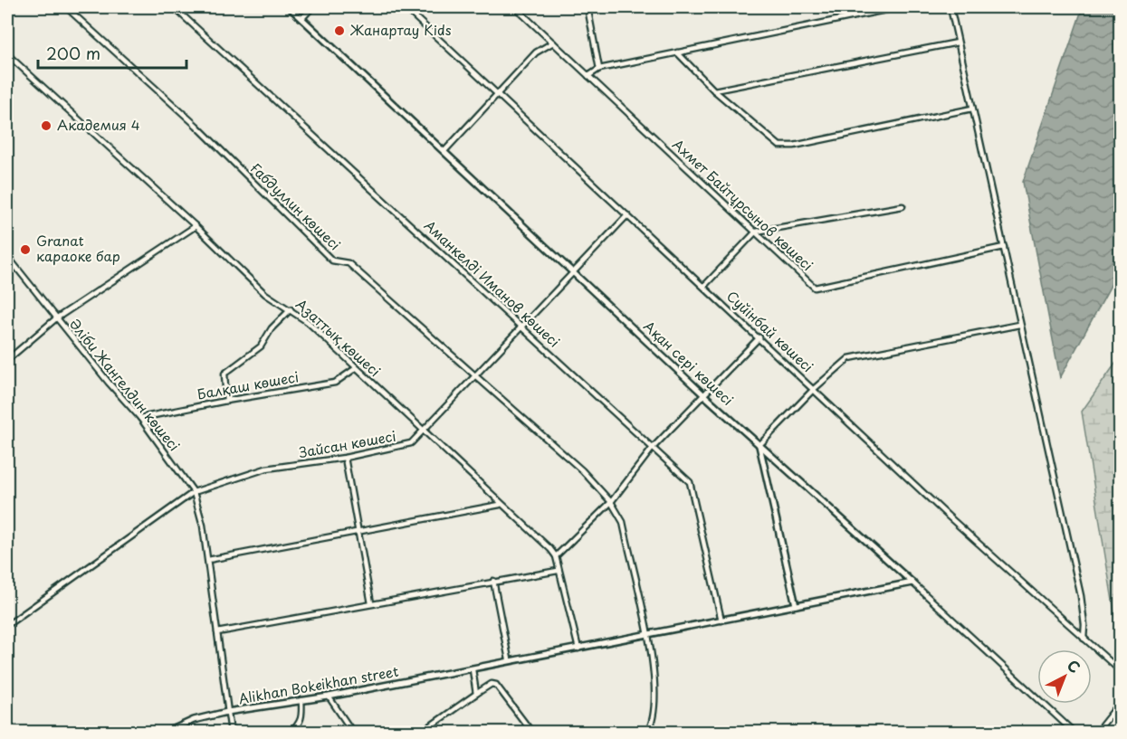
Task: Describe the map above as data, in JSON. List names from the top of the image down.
{
  "streets": {
    "street": [
      "Ахмет Байтұрсынов көшесі",
      "Ғабдуллин көшесі",
      "Аманкелді Иманов көшесі",
      "Суйінбай көшесі",
      "Азаттық көшесі",
      "Ақан сері көшесі",
      "Әліби Жангелдин көшесі",
      "Балқаш көшесі",
      "Зайсан көшесі",
      "Alikhan Bokeikhan street"
    ]
  },
  "crossings": [
    ["Ғабдуллин көшесі", "Зайсан көшесі"],
    ["Ғабдуллин көшесі", "Alikhan Bokeikhan street"],
    ["Аманкелді Иманов көшесі", "Зайсан көшесі"],
    ["Аманкелді Иманов көшесі", "Alikhan Bokeikhan street"],
    ["Суйінбай көшесі", "Зайсан көшесі"],
    ["Азаттық көшесі", "Балқаш көшесі"],
    ["Азаттық көшесі", "Зайсан көшесі"],
    ["Ақан сері көшесі", "Зайсан көшесі"],
    ["Ақан сері көшесі", "Alikhan Bokeikhan street"],
    ["Әліби Жангелдин көшесі", "Балқаш көшесі"],
    ["Әліби Жангелдин көшесі", "Зайсан көшесі"],
    ["Әліби Жангелдин көшесі", "Alikhan Bokeikhan street"],
    ["Зайсан көшесі", "Alikhan Bokeikhan street"]
  ],
  "places": ["Жанартау Kids", "Академия 4", "Granat караоке бар"],
  "scale_bar": "200 m",
  "north": "top right"
}
